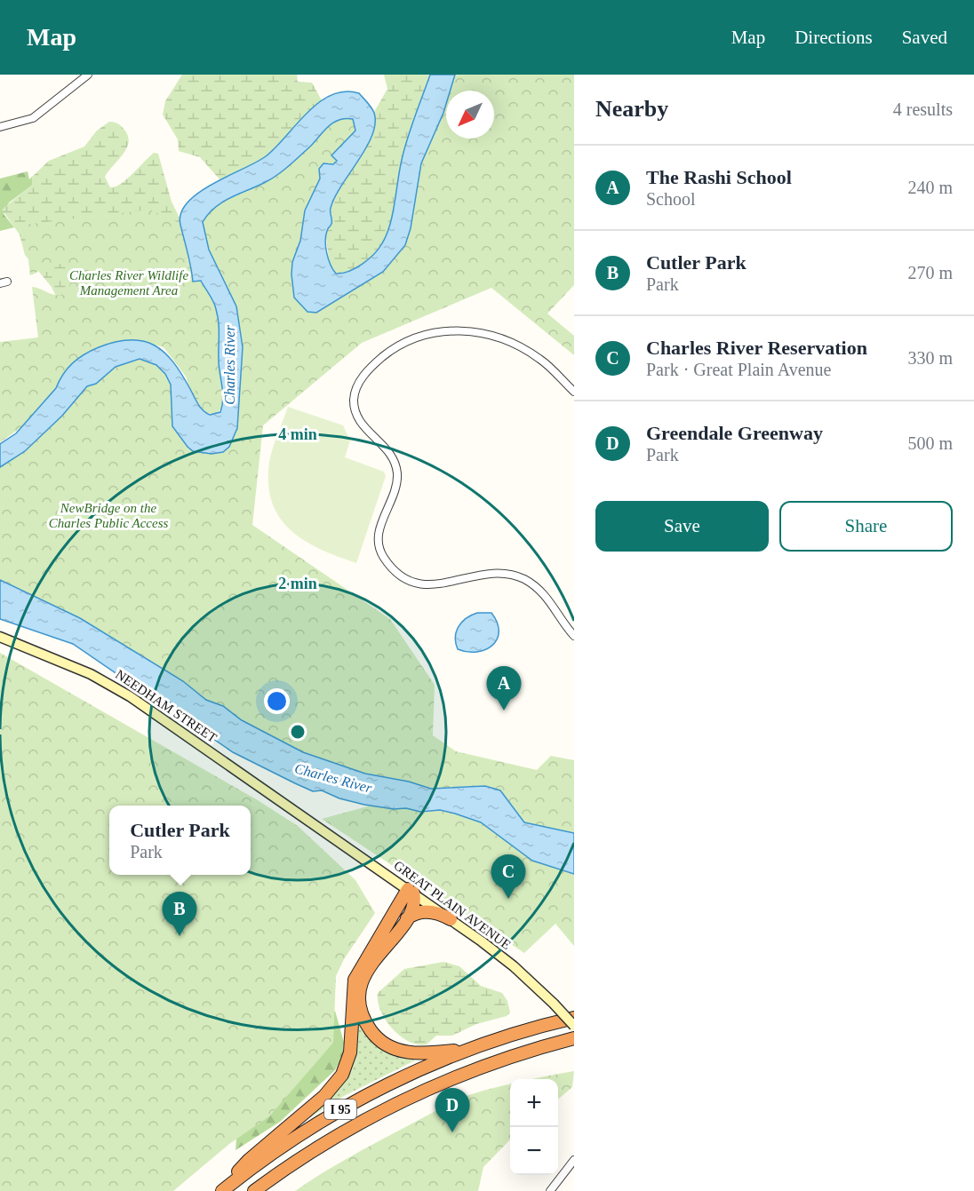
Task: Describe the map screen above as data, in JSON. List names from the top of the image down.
{
  "streets": {
    "highway": ["I 95"],
    "main road": ["NEEDHAM STREET", "GREAT PLAIN AVENUE"]
  },
  "crossings": [
    ["NEEDHAM STREET", "GREAT PLAIN AVENUE"]
  ],
  "water": ["Charles River"],
  "parks": ["Charles River Wildlife Management Area", "NewBridge on the Charles Public Access"],
  "north": "bottom left",
  "page": {
    "header": "Map",
    "nav": ["Map", "Directions", "Saved"],
    "heading": ["Nearby", "4 results"],
    "list": [
      {
        "mark": "A",
        "name": "The Rashi School",
        "note": "School",
        "value": "240 m"
      },
      {
        "mark": "B",
        "name": "Cutler Park",
        "note": "Park",
        "value": "270 m"
      },
      {
        "mark": "C",
        "name": "Charles River Reservation",
        "note": "Park · Great Plain Avenue",
        "value": "330 m"
      },
      {
        "mark": "D",
        "name": "Greendale Greenway",
        "note": "Park",
        "value": "500 m"
      }
    ],
    "buttons": ["Save", "Share"],
    "pins": [
      "A",
      "C",
      "B",
      "D"
    ],
    "popup": ["Cutler Park", "Park"],
    "map_buttons": ["+", "−"]
  },
  "rings": ["4 min", "2 min"]
}
